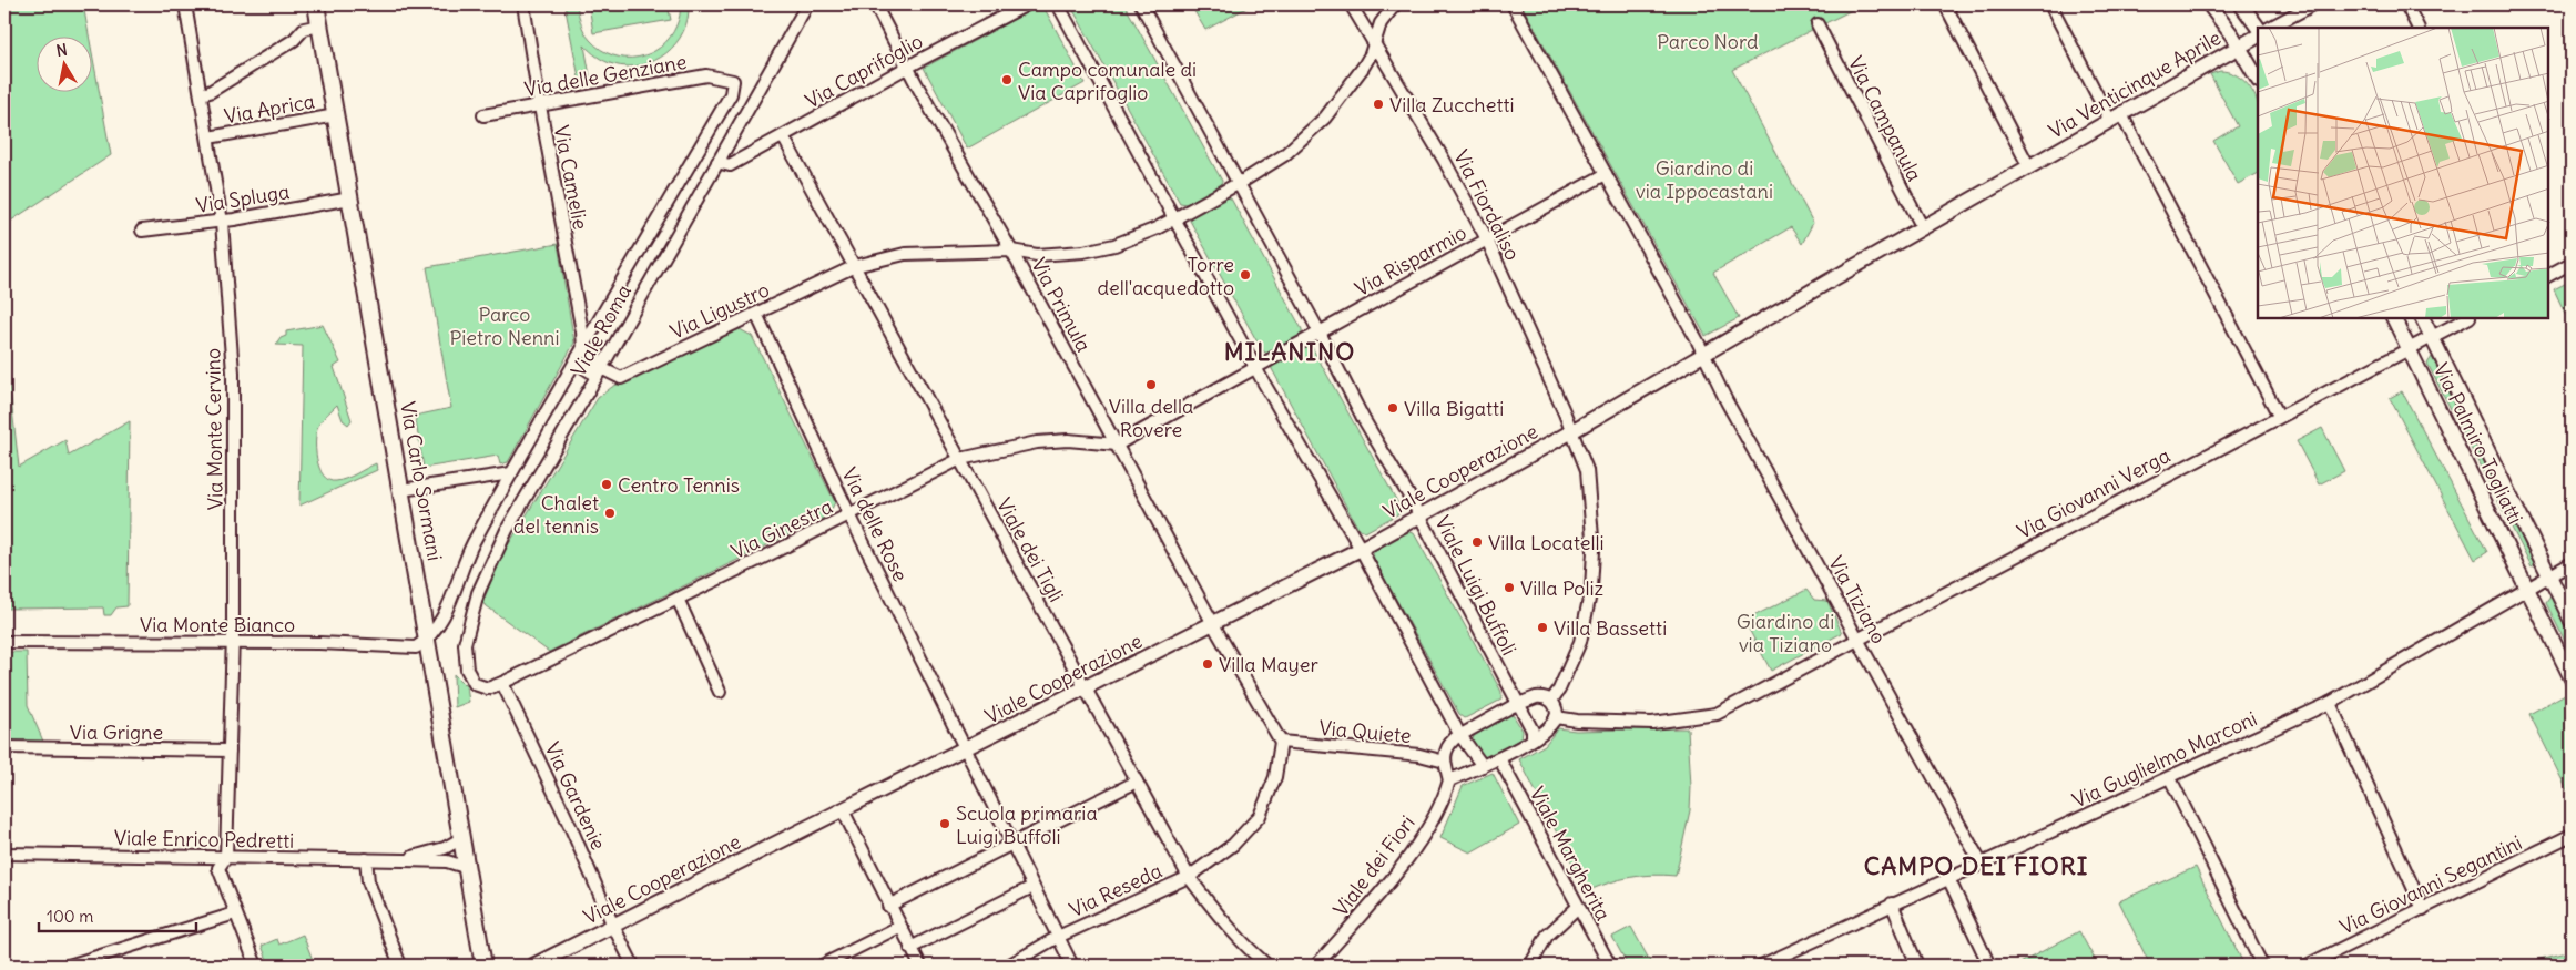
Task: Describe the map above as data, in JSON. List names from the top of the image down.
{
  "streets": {
    "main road": ["Via Carlo Sormani"],
    "street": [
      "Via Caprifoglio",
      "Via delle Genziane",
      "Via Venticinque Aprile",
      "Via Aprica",
      "Via Campanula",
      "Via Camelie",
      "Via Spluga",
      "Via Fiordaliso",
      "Via Risparmio",
      "Via Primula",
      "Via Ligustro",
      "Viale Roma",
      "Via Monte Cervino",
      "Via Palmiro Togliatti",
      "Viale Cooperazione",
      "Via Giovanni Verga",
      "Via delle Rose",
      "Via Ginestra",
      "Viale dei Tigli",
      "Viale Luigi Buffoli",
      "Via Tiziano",
      "Via Monte Bianco",
      "Via Grigne",
      "Via Quiete",
      "Via Guglielmo Marconi",
      "Via Gardenie",
      "Viale Enrico Pedretti",
      "Viale Margherita",
      "Viale dei Fiori",
      "Via Giovanni Segantini",
      "Via Reseda"
    ]
  },
  "crossings": [
    ["Via Caprifoglio", "Via Primula"],
    ["Via Caprifoglio", "Viale Roma"],
    ["Via Caprifoglio", "Viale dei Tigli"],
    ["Via delle Genziane", "Via Camelie"],
    ["Via delle Genziane", "Viale Roma"],
    ["Via Venticinque Aprile", "Via Campanula"],
    ["Via Venticinque Aprile", "Viale Cooperazione"],
    ["Via Aprica", "Via Monte Cervino"],
    ["Via Aprica", "Via Carlo Sormani"],
    ["Via Campanula", "Viale Cooperazione"],
    ["Via Camelie", "Viale Roma"],
    ["Via Spluga", "Via Monte Cervino"],
    ["Via Spluga", "Via Carlo Sormani"],
    ["Via Fiordaliso", "Via Risparmio"],
    ["Via Fiordaliso", "Viale Cooperazione"],
    ["Via Risparmio", "Viale Luigi Buffoli"],
    ["Via Risparmio", "Via Tiziano"],
    ["Via Primula", "Via Ligustro"],
    ["Via Primula", "Viale Cooperazione"],
    ["Via Primula", "Via Ginestra"],
    ["Via Primula", "Via Quiete"],
    ["Via Primula", "Via Reseda"],
    ["Via Ligustro", "Viale Roma"],
    ["Via Ligustro", "Via delle Rose"],
    ["Via Ligustro", "Viale dei Tigli"],
    ["Viale Roma", "Via Carlo Sormani"],
    ["Viale Roma", "Via Ginestra"],
    ["Viale Roma", "Via Monte Bianco"],
    ["Via Monte Cervino", "Via Monte Bianco"],
    ["Via Monte Cervino", "Via Grigne"],
    ["Via Monte Cervino", "Viale Enrico Pedretti"],
    ["Via Palmiro Togliatti", "Via Giovanni Verga"],
    ["Via Palmiro Togliatti", "Via Guglielmo Marconi"],
    ["Viale Cooperazione", "Via delle Rose"],
    ["Viale Cooperazione", "Viale dei Tigli"],
    ["Viale Cooperazione", "Viale Luigi Buffoli"],
    ["Viale Cooperazione", "Via Tiziano"],
    ["Viale Cooperazione", "Via Gardenie"],
    ["Via Carlo Sormani", "Via Monte Bianco"],
    ["Via Carlo Sormani", "Viale Enrico Pedretti"],
    ["Via Giovanni Verga", "Via Tiziano"],
    ["Via delle Rose", "Via Ginestra"],
    ["Via delle Rose", "Via Reseda"],
    ["Via Ginestra", "Viale dei Tigli"],
    ["Via Ginestra", "Via Gardenie"],
    ["Viale dei Tigli", "Via Reseda"],
    ["Via Tiziano", "Via Guglielmo Marconi"],
    ["Via Quiete", "Via Reseda"]
  ],
  "districts": ["MILANINO", "CAMPO DEI FIORI"],
  "parks": [
    "Parco Nord",
    "Giardino di via Ippocastani",
    "Parco Pietro Nenni",
    "Giardino di via Tiziano"
  ],
  "places": [
    "Campo comunale di Via Caprifoglio",
    "Villa Zucchetti",
    "Torre dell'acquedotto",
    "Villa della Rovere",
    "Villa Bigatti",
    "Centro Tennis",
    "Chalet del tennis",
    "Villa Locatelli",
    "Villa Poliz",
    "Villa Bassetti",
    "Villa Mayer",
    "Scuola primaria Luigi Buffoli"
  ],
  "scale_bar": "100 m",
  "north": "top"
}
